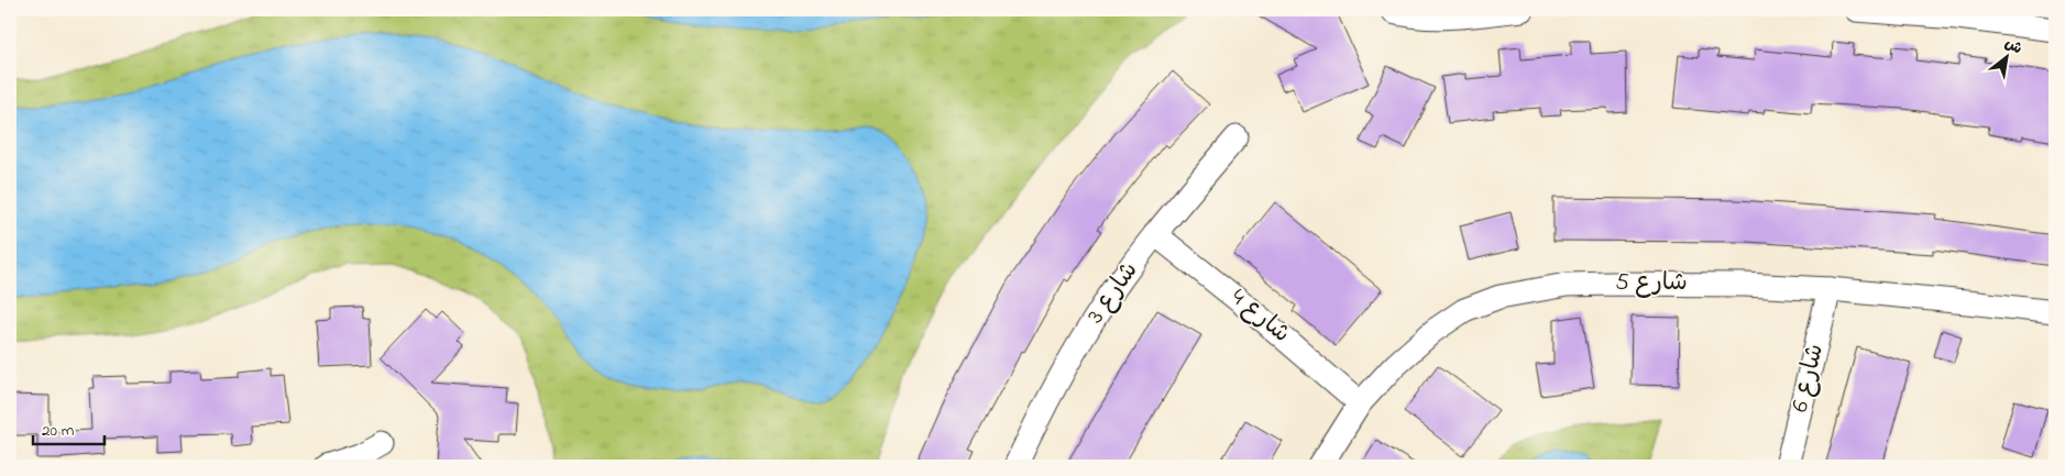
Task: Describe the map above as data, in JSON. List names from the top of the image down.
{
  "streets": {
    "street": [
      "شارع 5",
      "شارع 3",
      "شارع 4",
      "شارع 6"
    ]
  },
  "crossings": [
    ["شارع 5", "شارع 4"],
    ["شارع 5", "شارع 6"],
    ["شارع 3", "شارع 4"]
  ],
  "scale_bar": "20 m",
  "north": "top right"
}
